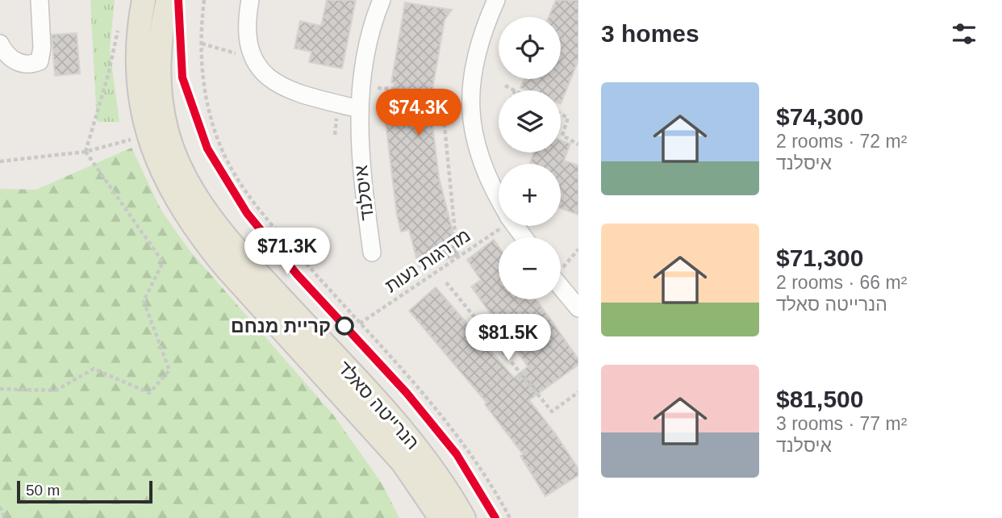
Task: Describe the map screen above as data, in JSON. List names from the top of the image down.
{
  "streets": {
    "main road": ["הנרייטה סאלד"],
    "street": ["איסלנד"],
    "path": ["מדרגות נעות"]
  },
  "places": ["קריית מנחם"],
  "scale_bar": "50 m",
  "page": {
    "heading": "3 homes",
    "map_buttons": ["+", "−"],
    "list": [
      {
        "name": "$74,300",
        "note": "2 rooms · 72 m² · איסלנד"
      },
      {
        "name": "$71,300",
        "note": "2 rooms · 66 m² · הנרייטה סאלד"
      },
      {
        "name": "$81,500",
        "note": "3 rooms · 77 m² · איסלנד"
      }
    ],
    "price": ["$74.3K", "$71.3K", "$81.5K"],
    "scale": "50 m"
  }
}
